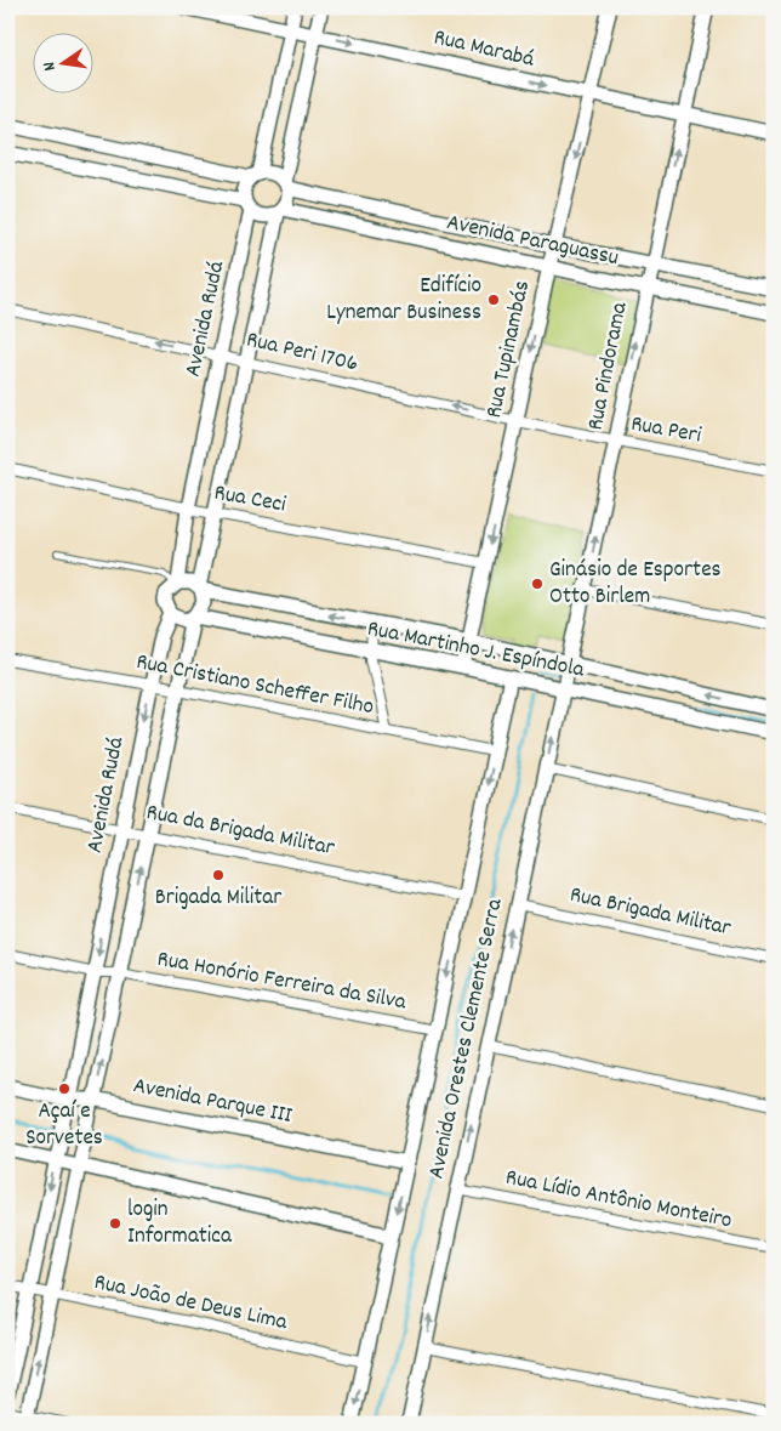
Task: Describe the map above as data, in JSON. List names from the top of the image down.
{
  "streets": {
    "main road": [
      "Rua Marabá",
      "Avenida Paraguassu",
      "Avenida Rudá",
      "Rua Tupinambás",
      "Rua Pindorama",
      "Rua Martinho J. Espíndola",
      "Avenida Orestes Clemente Serra",
      "Avenida Parque III"
    ],
    "street": [
      "Rua Peri 1706",
      "Rua Peri",
      "Rua Ceci",
      "Rua Cristiano Scheffer Filho",
      "Rua da Brigada Militar",
      "Rua Brigada Militar",
      "Rua Honório Ferreira da Silva",
      "Rua Lídio Antônio Monteiro",
      "Rua João de Deus Lima"
    ]
  },
  "crossings": [
    ["Rua Marabá", "Rua Tupinambás"],
    ["Rua Marabá", "Rua Pindorama"],
    ["Avenida Paraguassu", "Avenida Rudá"],
    ["Avenida Paraguassu", "Rua Tupinambás"],
    ["Avenida Paraguassu", "Rua Pindorama"],
    ["Avenida Rudá", "Rua Peri 1706"],
    ["Avenida Rudá", "Rua Ceci"],
    ["Avenida Rudá", "Rua Martinho J. Espíndola"],
    ["Avenida Rudá", "Rua Cristiano Scheffer Filho"],
    ["Avenida Rudá", "Rua da Brigada Militar"],
    ["Avenida Rudá", "Rua Honório Ferreira da Silva"],
    ["Avenida Rudá", "Avenida Parque III"],
    ["Avenida Rudá", "Rua João de Deus Lima"],
    ["Rua Tupinambás", "Rua Peri 1706"],
    ["Rua Tupinambás", "Rua Peri"],
    ["Rua Tupinambás", "Rua Ceci"],
    ["Rua Tupinambás", "Rua Martinho J. Espíndola"],
    ["Rua Peri 1706", "Rua Peri"],
    ["Rua Pindorama", "Rua Peri"],
    ["Rua Pindorama", "Rua Martinho J. Espíndola"],
    ["Rua Pindorama", "Avenida Orestes Clemente Serra"],
    ["Rua Martinho J. Espíndola", "Avenida Orestes Clemente Serra"],
    ["Rua Cristiano Scheffer Filho", "Avenida Orestes Clemente Serra"],
    ["Rua da Brigada Militar", "Avenida Orestes Clemente Serra"],
    ["Rua Brigada Militar", "Avenida Orestes Clemente Serra"],
    ["Rua Honório Ferreira da Silva", "Avenida Orestes Clemente Serra"],
    ["Avenida Orestes Clemente Serra", "Avenida Parque III"],
    ["Avenida Orestes Clemente Serra", "Rua Lídio Antônio Monteiro"],
    ["Avenida Orestes Clemente Serra", "Rua João de Deus Lima"]
  ],
  "one_way": [
    "Rua Marabá",
    "Rua Tupinambás",
    "Rua Peri 1706",
    "Rua Pindorama"
  ],
  "places": [
    "Edifício Lynemar Business",
    "Ginásio de Esportes Otto Birlem",
    "Brigada Militar",
    "Açaí e Sorvetes",
    "login Informatica"
  ],
  "north": "left"
}
